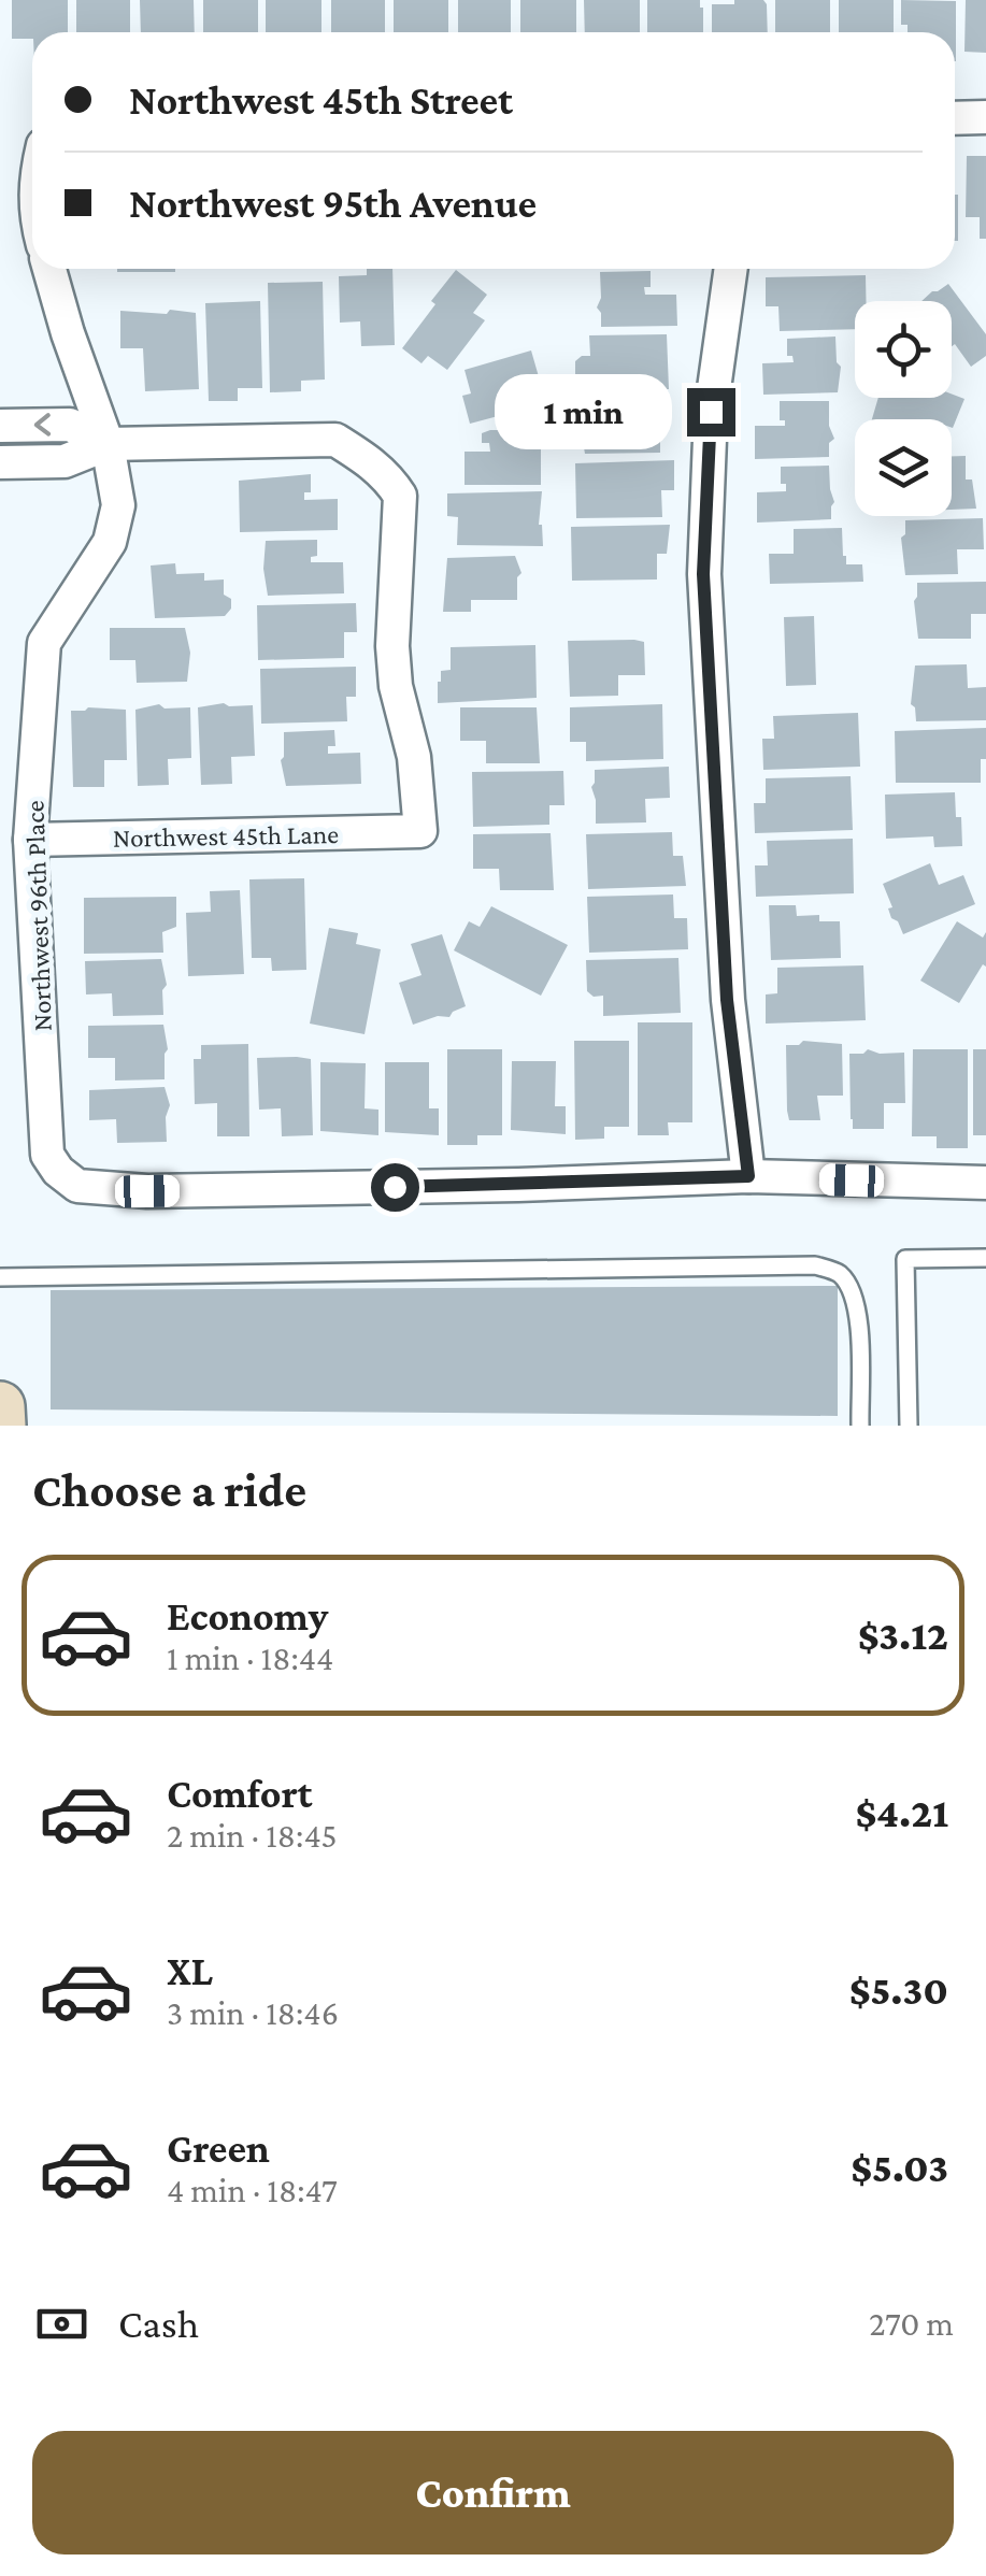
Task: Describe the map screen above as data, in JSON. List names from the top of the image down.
{
  "streets": {
    "street": ["Northwest 45th Lane", "Northwest 96th Place"]
  },
  "crossings": [
    ["Northwest 45th Lane", "Northwest 96th Place"]
  ],
  "page": {
    "banner": ["Northwest 45th Street", "Northwest 95th Avenue"],
    "bubble": "1 min",
    "heading": "Choose a ride",
    "list": [
      {
        "name": "Economy",
        "note": "1 min · 18:44",
        "value": "$3.12"
      },
      {
        "name": "Comfort",
        "note": "2 min · 18:45",
        "value": "$4.21"
      },
      {
        "name": "XL",
        "note": "3 min · 18:46",
        "value": "$5.30"
      },
      {
        "name": "Green",
        "note": "4 min · 18:47",
        "value": "$5.03"
      }
    ],
    "pay": ["Cash", "270 m"],
    "buttons": "Confirm"
  }
}
